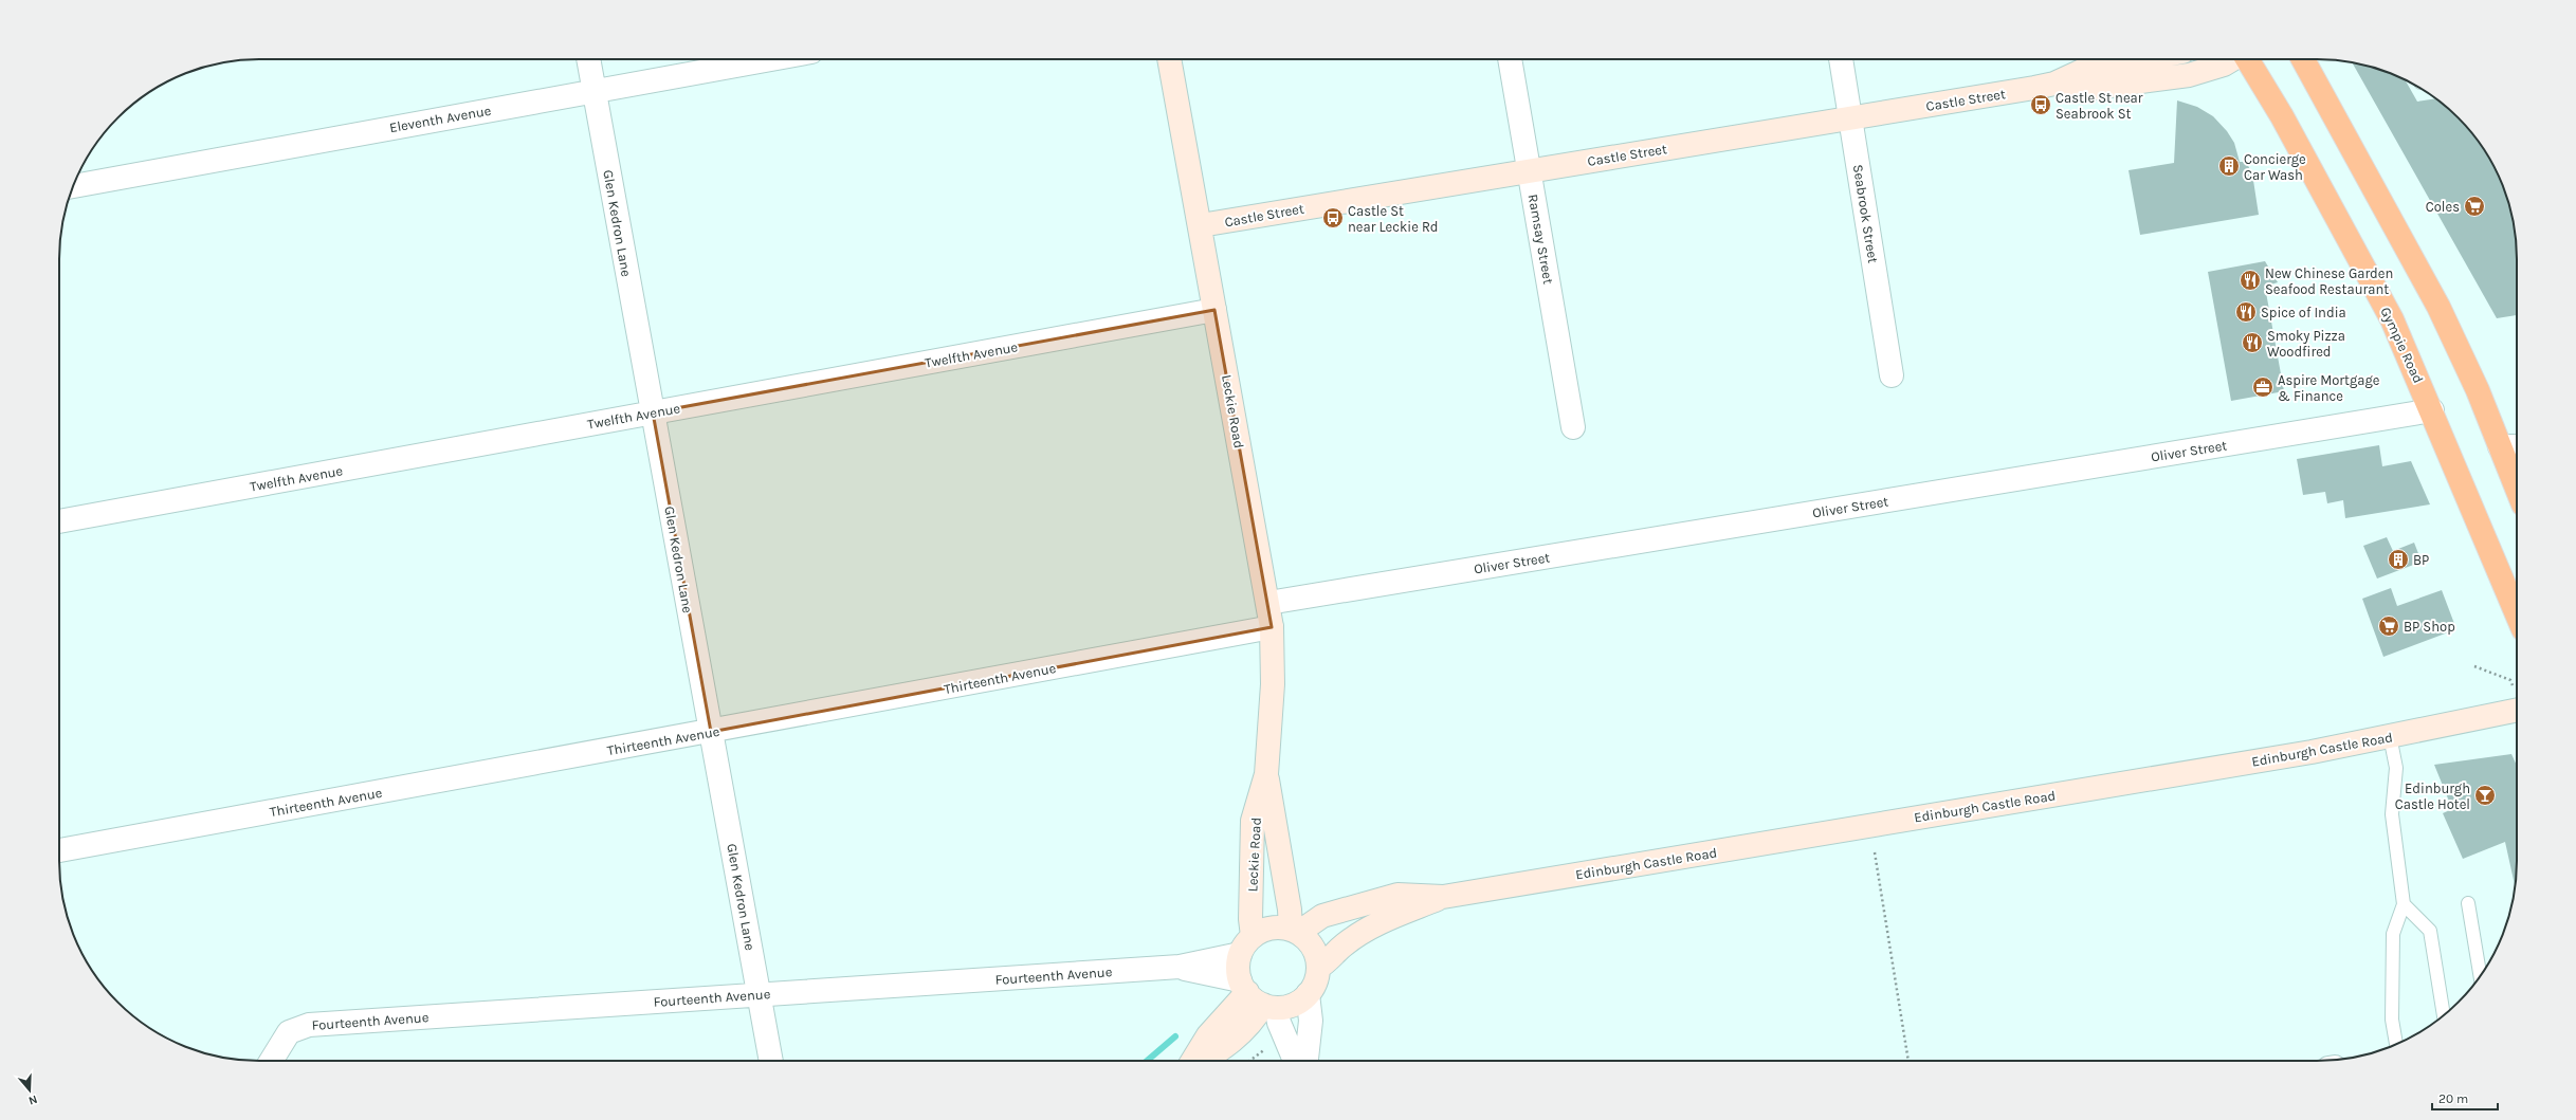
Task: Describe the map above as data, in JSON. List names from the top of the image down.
{
  "streets": {
    "highway": ["Gympie Road"],
    "street": [
      "Castle Street",
      "Eleventh Avenue",
      "Seabrook Street",
      "Glen Kedron Lane",
      "Ramsay Street",
      "Twelfth Avenue",
      "Leckie Road",
      "Oliver Street",
      "Thirteenth Avenue",
      "Edinburgh Castle Road",
      "Fourteenth Avenue"
    ]
  },
  "crossings": [
    ["Castle Street", "Seabrook Street"],
    ["Castle Street", "Ramsay Street"],
    ["Castle Street", "Leckie Road"],
    ["Eleventh Avenue", "Glen Kedron Lane"],
    ["Glen Kedron Lane", "Twelfth Avenue"],
    ["Glen Kedron Lane", "Thirteenth Avenue"],
    ["Glen Kedron Lane", "Fourteenth Avenue"],
    ["Gympie Road", "Oliver Street"],
    ["Twelfth Avenue", "Leckie Road"],
    ["Leckie Road", "Oliver Street"],
    ["Leckie Road", "Thirteenth Avenue"],
    ["Leckie Road", "Edinburgh Castle Road"],
    ["Leckie Road", "Fourteenth Avenue"],
    ["Edinburgh Castle Road", "Fourteenth Avenue"]
  ],
  "places": {
    "bus stop": ["Castle St near Seabrook St", "Castle St near Leckie Rd"],
    "building": ["Concierge Car Wash", "BP"],
    "supermarket": ["Coles", "BP Shop"],
    "restaurant": ["New Chinese Garden Seafood Restaurant", "Spice of India", "Smoky Pizza Woodfired"],
    "office": ["Aspire Mortgage & Finance"],
    "bar": ["Edinburgh Castle Hotel"]
  },
  "scale_bar": "20 m",
  "north": "bottom"
}
